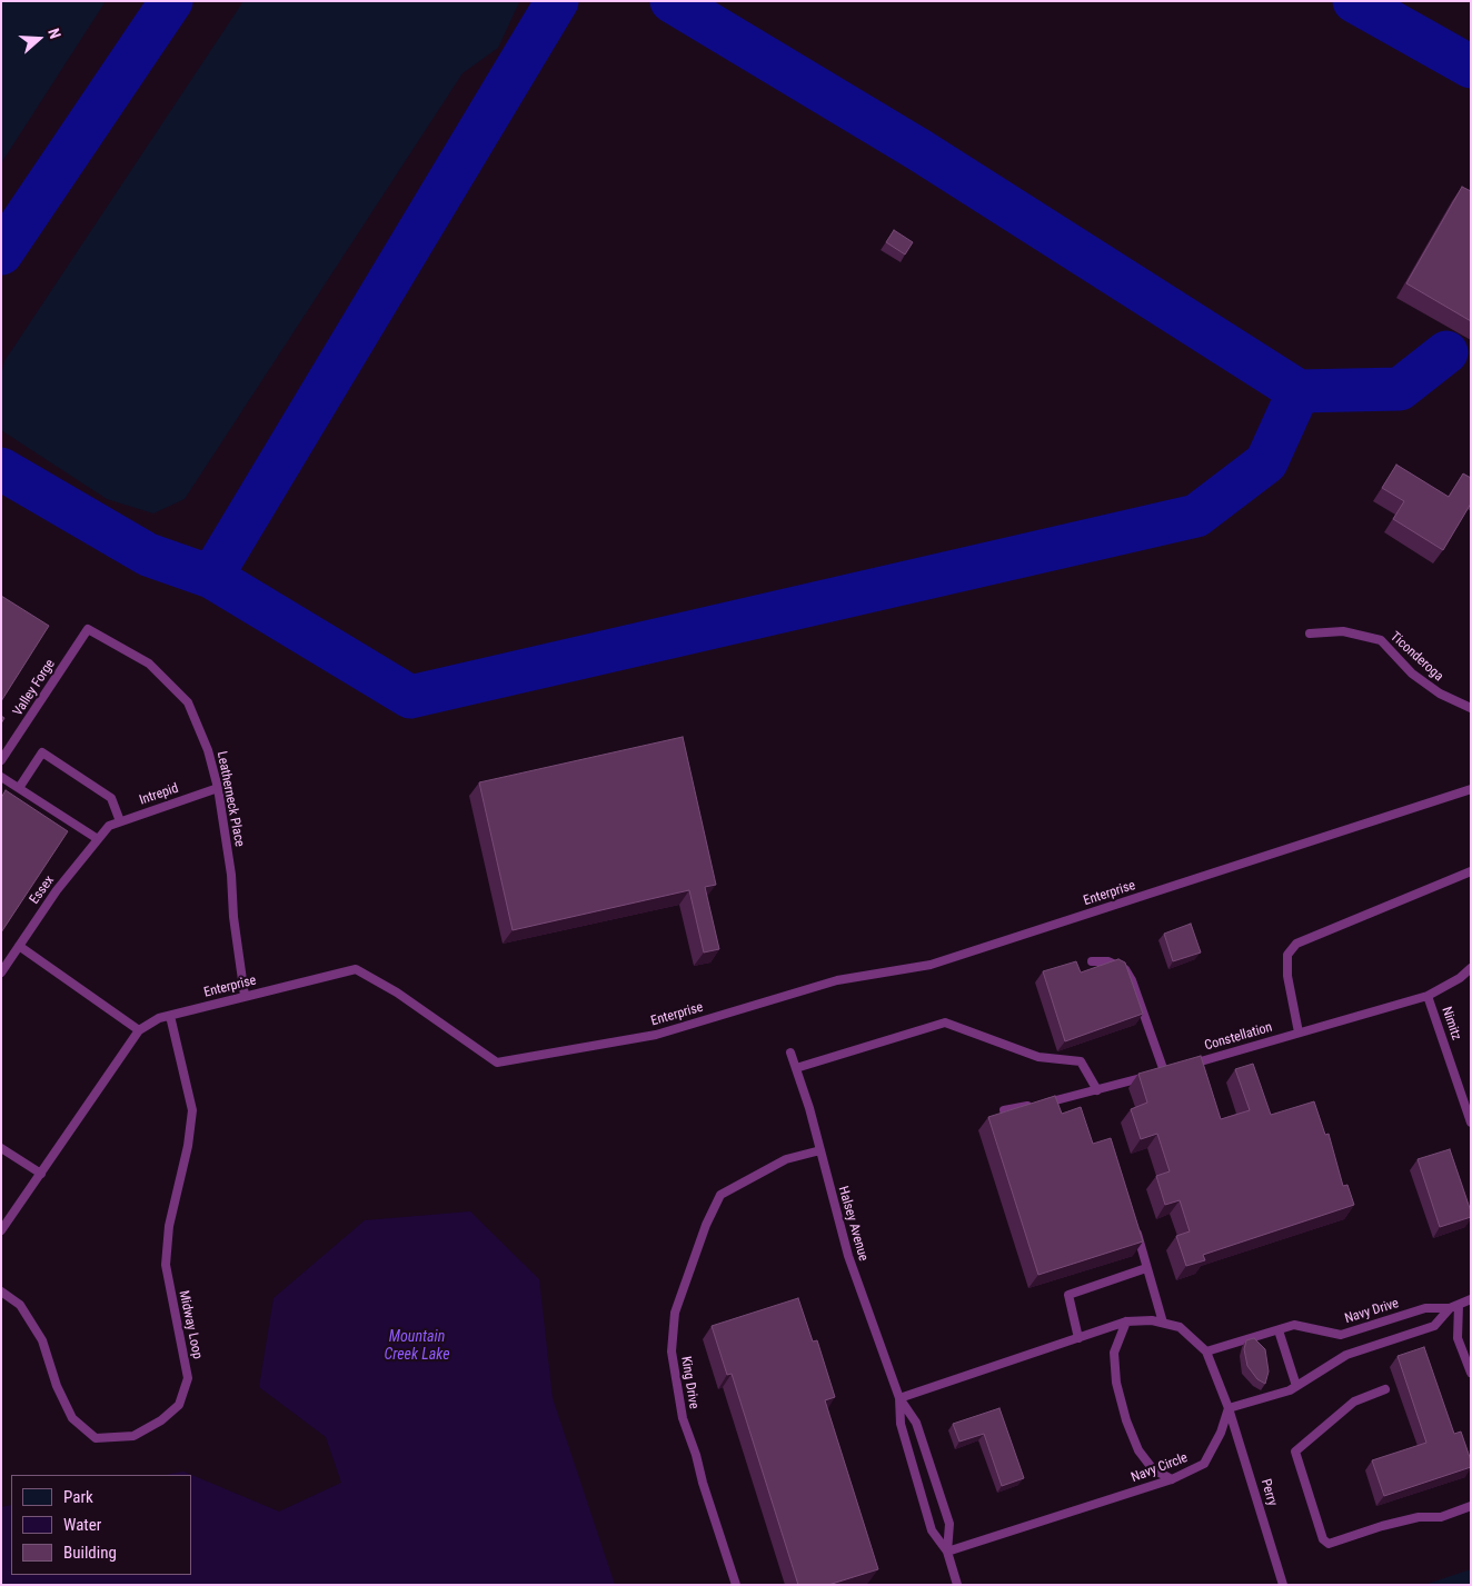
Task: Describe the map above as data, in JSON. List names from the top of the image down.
{
  "streets": {
    "lane": [
      "Ticonderoga",
      "Valley Forge",
      "Intrepid",
      "Leatherneck Place",
      "Essex",
      "Enterprise",
      "Nimitz",
      "Constellation",
      "Halsey Avenue",
      "Navy Drive",
      "Midway Loop",
      "King Drive",
      "Navy Circle",
      "Perry"
    ]
  },
  "crossings": [
    ["Valley Forge", "Leatherneck Place"],
    ["Intrepid", "Leatherneck Place"],
    ["Intrepid", "Essex"],
    ["Leatherneck Place", "Enterprise"],
    ["Enterprise", "Midway Loop"],
    ["Nimitz", "Constellation"],
    ["Halsey Avenue", "King Drive"],
    ["Halsey Avenue", "Navy Circle"],
    ["Navy Drive", "Navy Circle"],
    ["Navy Drive", "Perry"],
    ["Navy Circle", "Perry"]
  ],
  "water": ["Mountain Creek Lake"],
  "legend": ["Park", "Water", "Building"],
  "north": "right"
}
